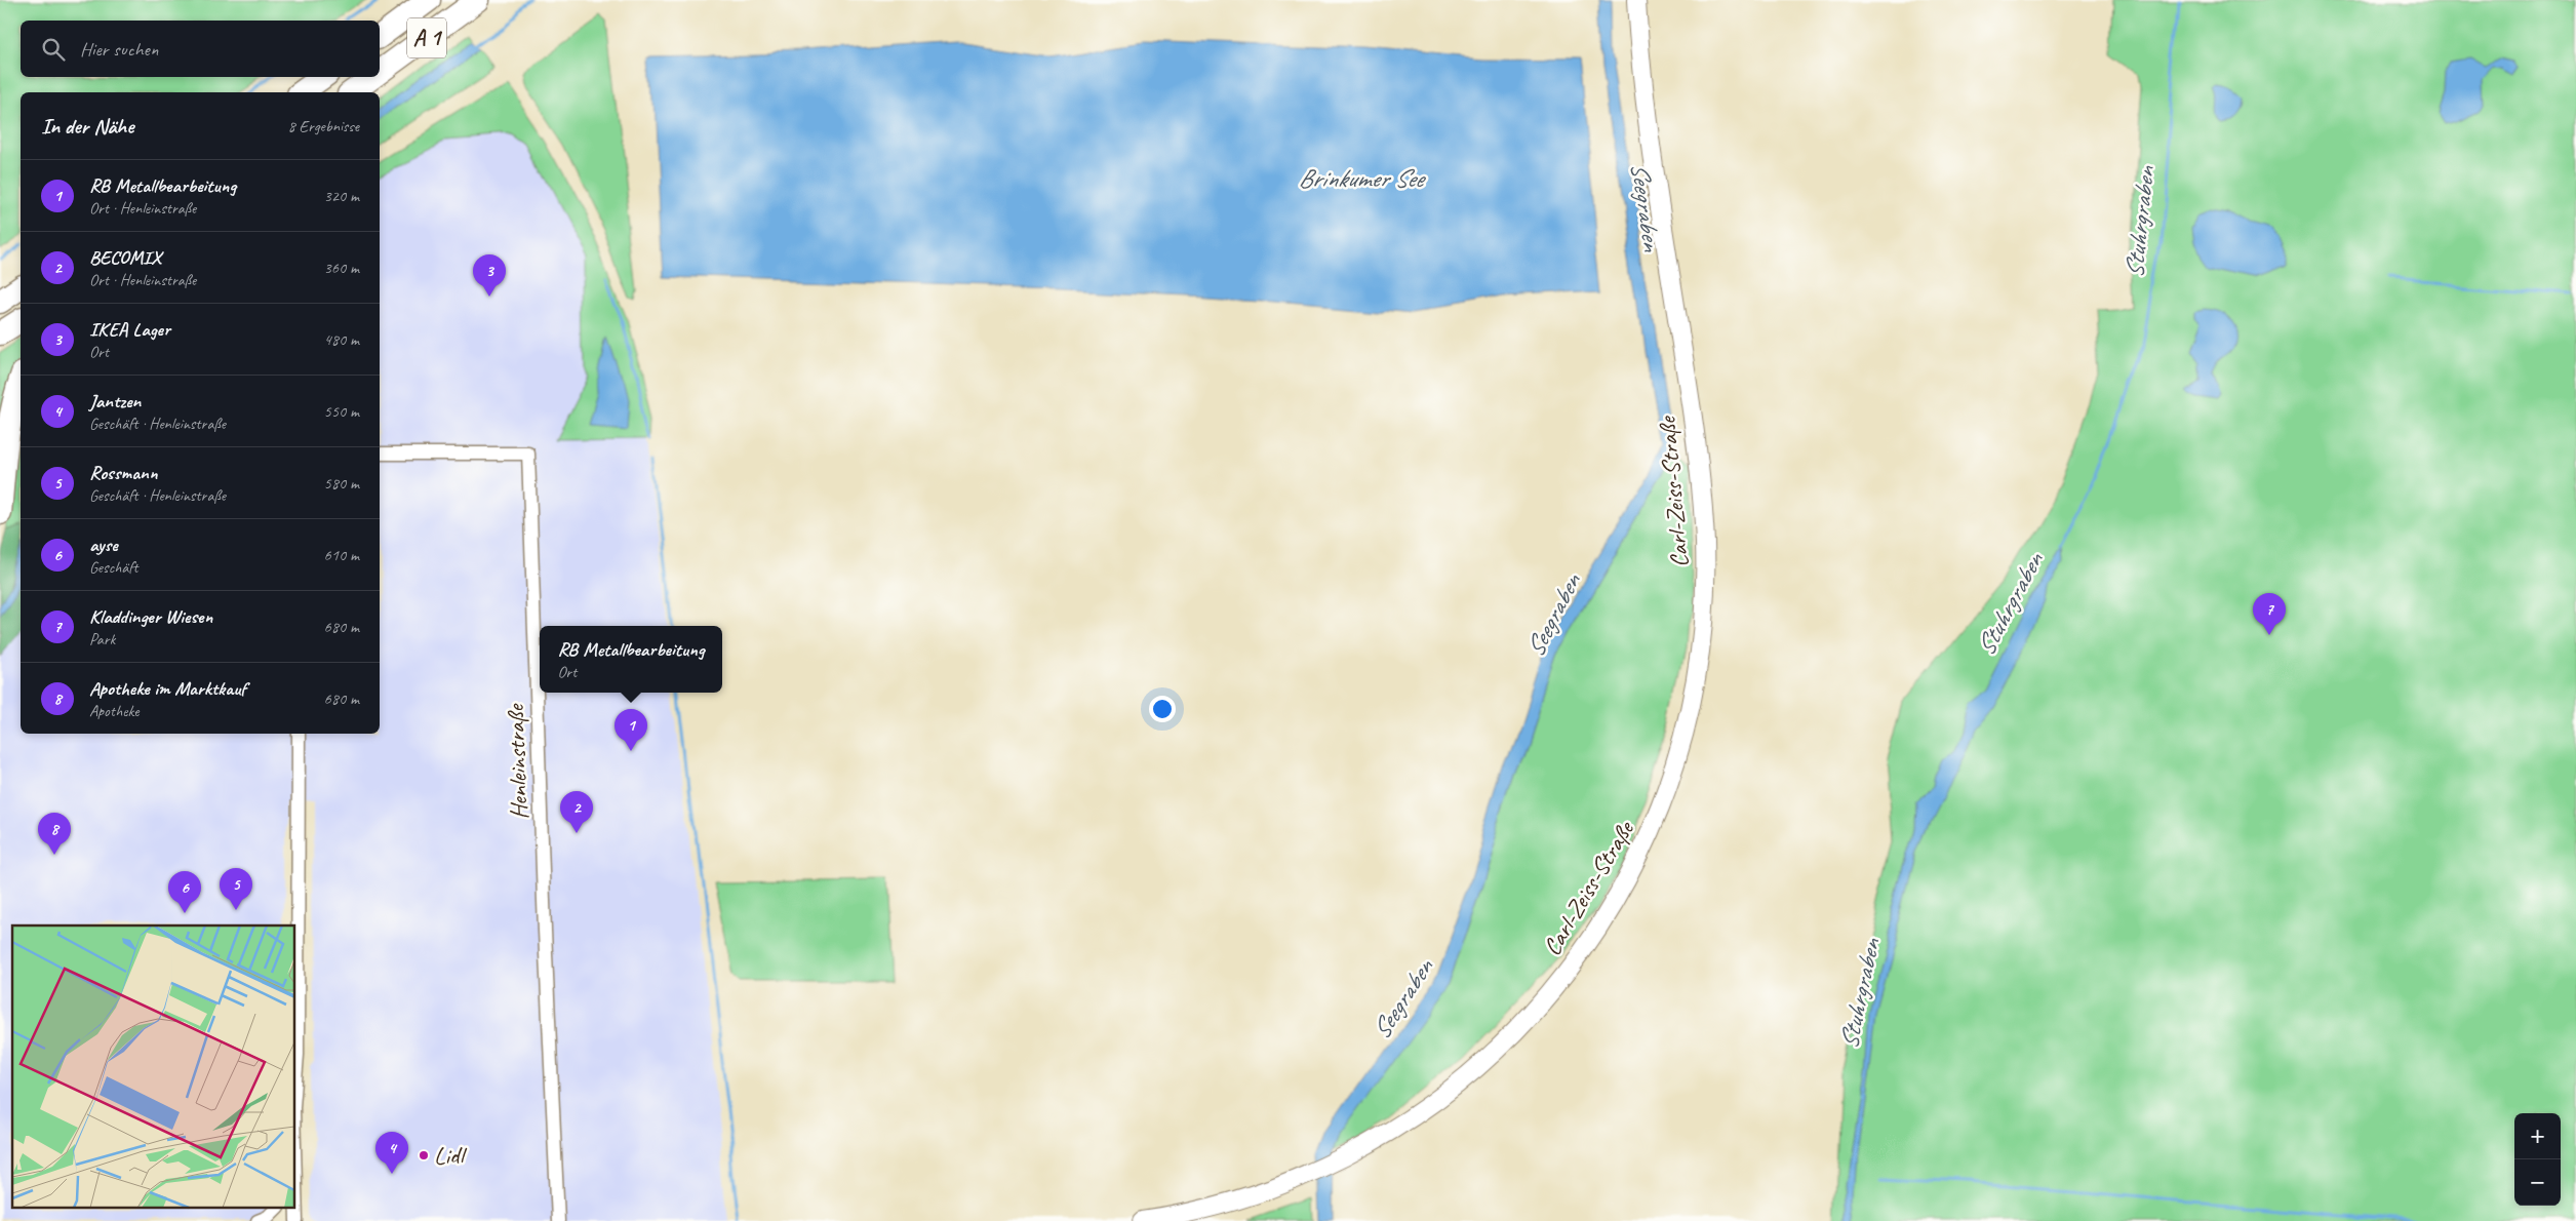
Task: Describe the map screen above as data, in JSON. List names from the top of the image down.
{
  "streets": {
    "highway": ["A 1"],
    "main road": ["Carl-Zeiss-Straße"],
    "street": ["Henleinstraße"]
  },
  "water": ["Brinkumer See", "Seegraben", "Stuhrgraben"],
  "places": ["Lidl"],
  "page": {
    "search": "Hier suchen",
    "heading": ["In der Nähe", "8 Ergebnisse"],
    "list": [
      {
        "mark": "1",
        "name": "RB Metallbearbeitung",
        "note": "Ort · Henleinstraße",
        "value": "320 m"
      },
      {
        "mark": "2",
        "name": "BECOMIX",
        "note": "Ort · Henleinstraße",
        "value": "360 m"
      },
      {
        "mark": "3",
        "name": "IKEA Lager",
        "note": "Ort",
        "value": "480 m"
      },
      {
        "mark": "4",
        "name": "Jantzen",
        "note": "Geschäft · Henleinstraße",
        "value": "550 m"
      },
      {
        "mark": "5",
        "name": "Rossmann",
        "note": "Geschäft · Henleinstraße",
        "value": "580 m"
      },
      {
        "mark": "6",
        "name": "ayse",
        "note": "Geschäft",
        "value": "610 m"
      },
      {
        "mark": "7",
        "name": "Kladdinger Wiesen",
        "note": "Park",
        "value": "680 m"
      },
      {
        "mark": "8",
        "name": "Apotheke im Marktkauf",
        "note": "Apotheke",
        "value": "680 m"
      }
    ],
    "pins": [
      "3",
      "7",
      "1",
      "2",
      "8",
      "5",
      "6",
      "4"
    ],
    "popup": ["RB Metallbearbeitung", "Ort"],
    "map_buttons": ["+", "−"]
  }
}
